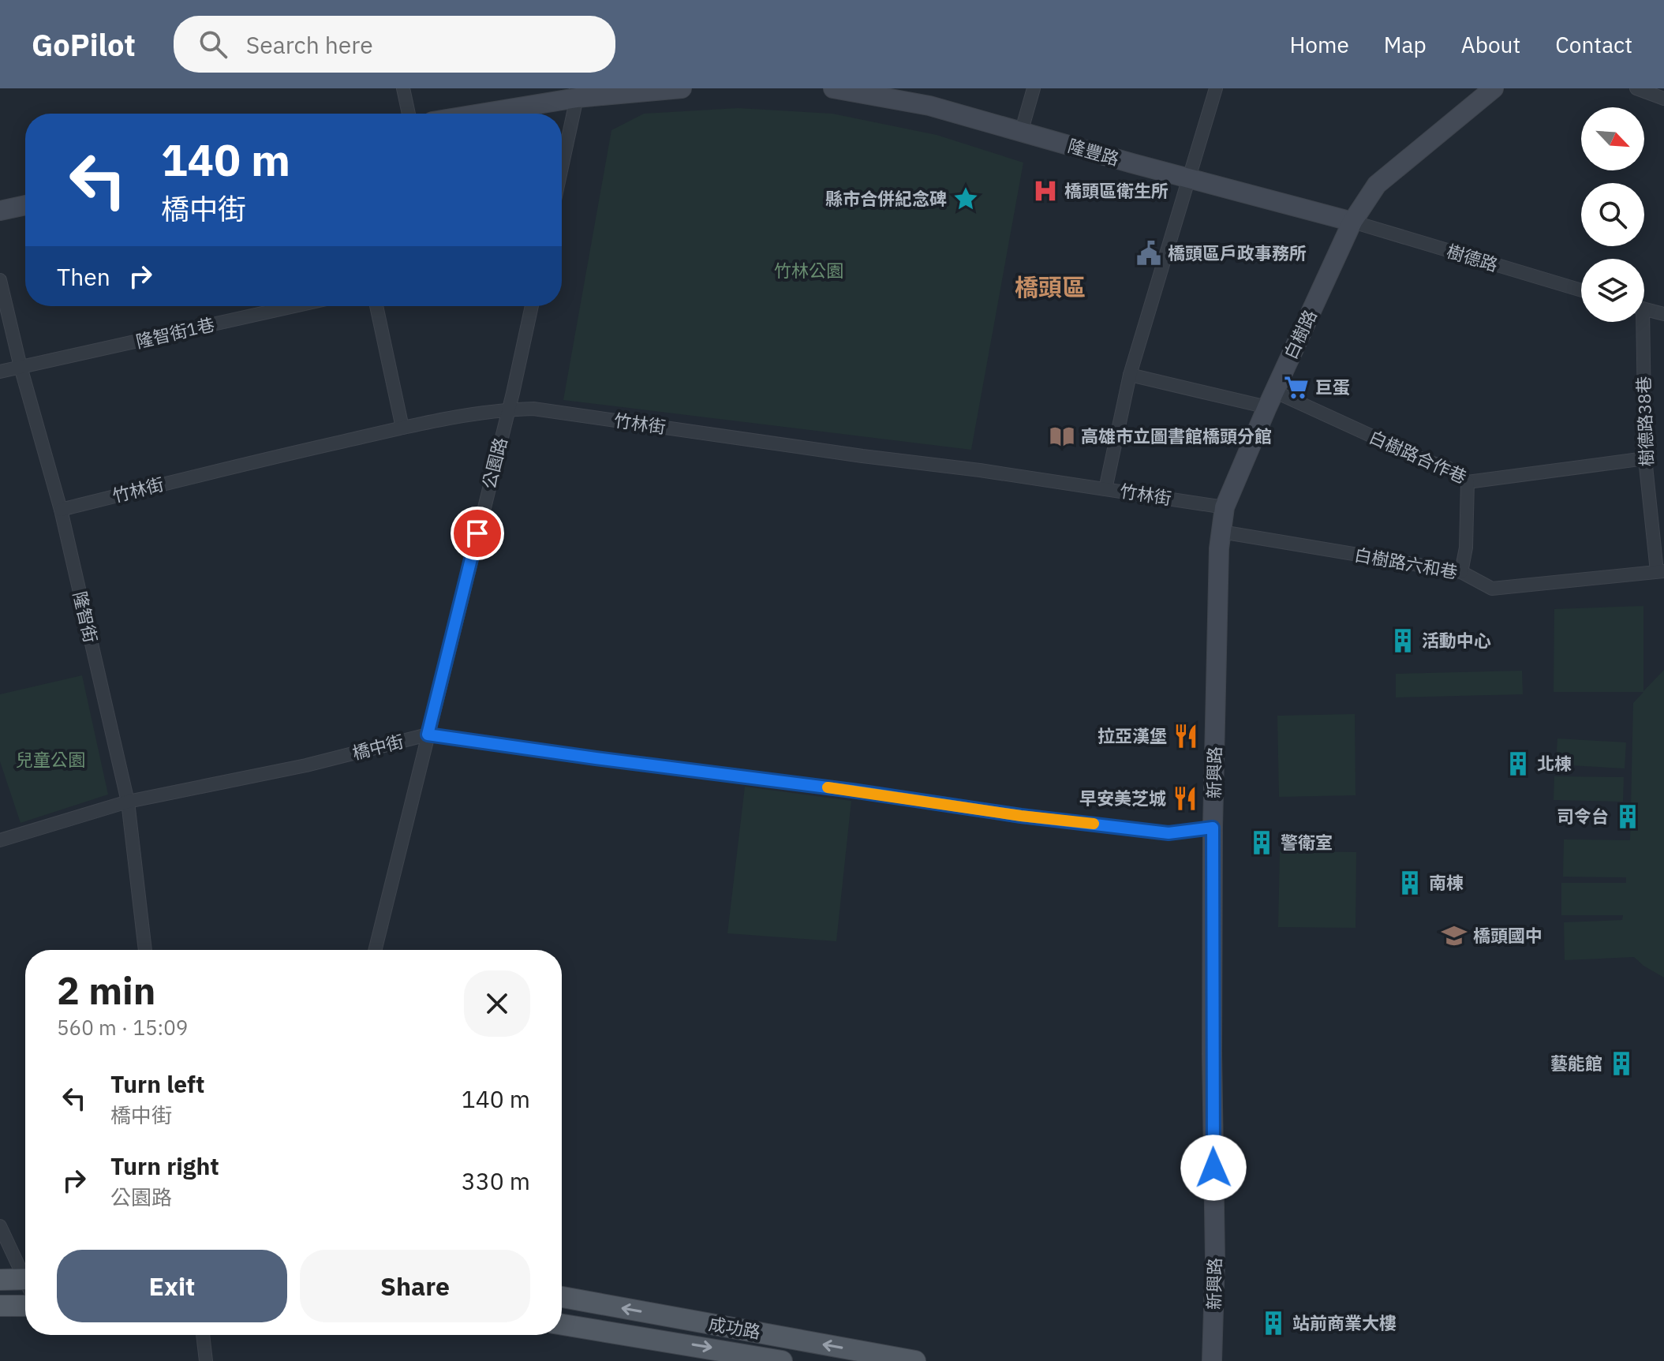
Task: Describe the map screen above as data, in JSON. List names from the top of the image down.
{
  "streets": {
    "main road": ["成功路"],
    "street": [
      "隆豐路",
      "樹德路",
      "隆智街1巷",
      "白樹路",
      "樹德路38巷",
      "竹林街",
      "白樹路合作巷",
      "公園路",
      "白樹路六和巷",
      "隆智街",
      "橋中街",
      "新興路"
    ]
  },
  "crossings": [
    ["隆豐路", "樹德路"],
    ["隆豐路", "白樹路"],
    ["樹德路", "白樹路"],
    ["隆智街1巷", "隆智街"],
    ["白樹路", "竹林街"],
    ["白樹路", "白樹路合作巷"],
    ["白樹路", "白樹路六和巷"],
    ["白樹路", "新興路"],
    ["樹德路38巷", "白樹路合作巷"],
    ["樹德路38巷", "白樹路六和巷"],
    ["竹林街", "公園路"],
    ["竹林街", "隆智街"],
    ["公園路", "橋中街"],
    ["隆智街", "橋中街"],
    ["橋中街", "新興路"]
  ],
  "districts": ["橋頭區"],
  "parks": ["竹林公園", "兒童公園"],
  "places": {
    "hospital": ["橋頭區衛生所"],
    "place": ["縣市合併紀念碑"],
    "public building": ["橋頭區戶政事務所"],
    "supermarket": ["巨蛋"],
    "library": ["高雄市立圖書館橋頭分館"],
    "building": [
      "活動中心",
      "北棟",
      "司令台",
      "警衛室",
      "南棟",
      "藝能館",
      "站前商業大樓"
    ],
    "restaurant": ["拉亞漢堡", "早安美芝城"],
    "school or university": ["橋頭國中"]
  },
  "north": "bottom right",
  "page": {
    "header": "GoPilot",
    "search": "Search here",
    "nav": [
      "Home",
      "Map",
      "About",
      "Contact"
    ],
    "turn": ["140 m", "橋中街"],
    "then": "Then",
    "heading": ["2 min", "560 m · 15:09"],
    "list": [
      {
        "name": "Turn left",
        "note": "橋中街",
        "value": "140 m"
      },
      {
        "name": "Turn right",
        "note": "公園路",
        "value": "330 m"
      }
    ],
    "buttons": ["Exit", "Share"]
  }
}
